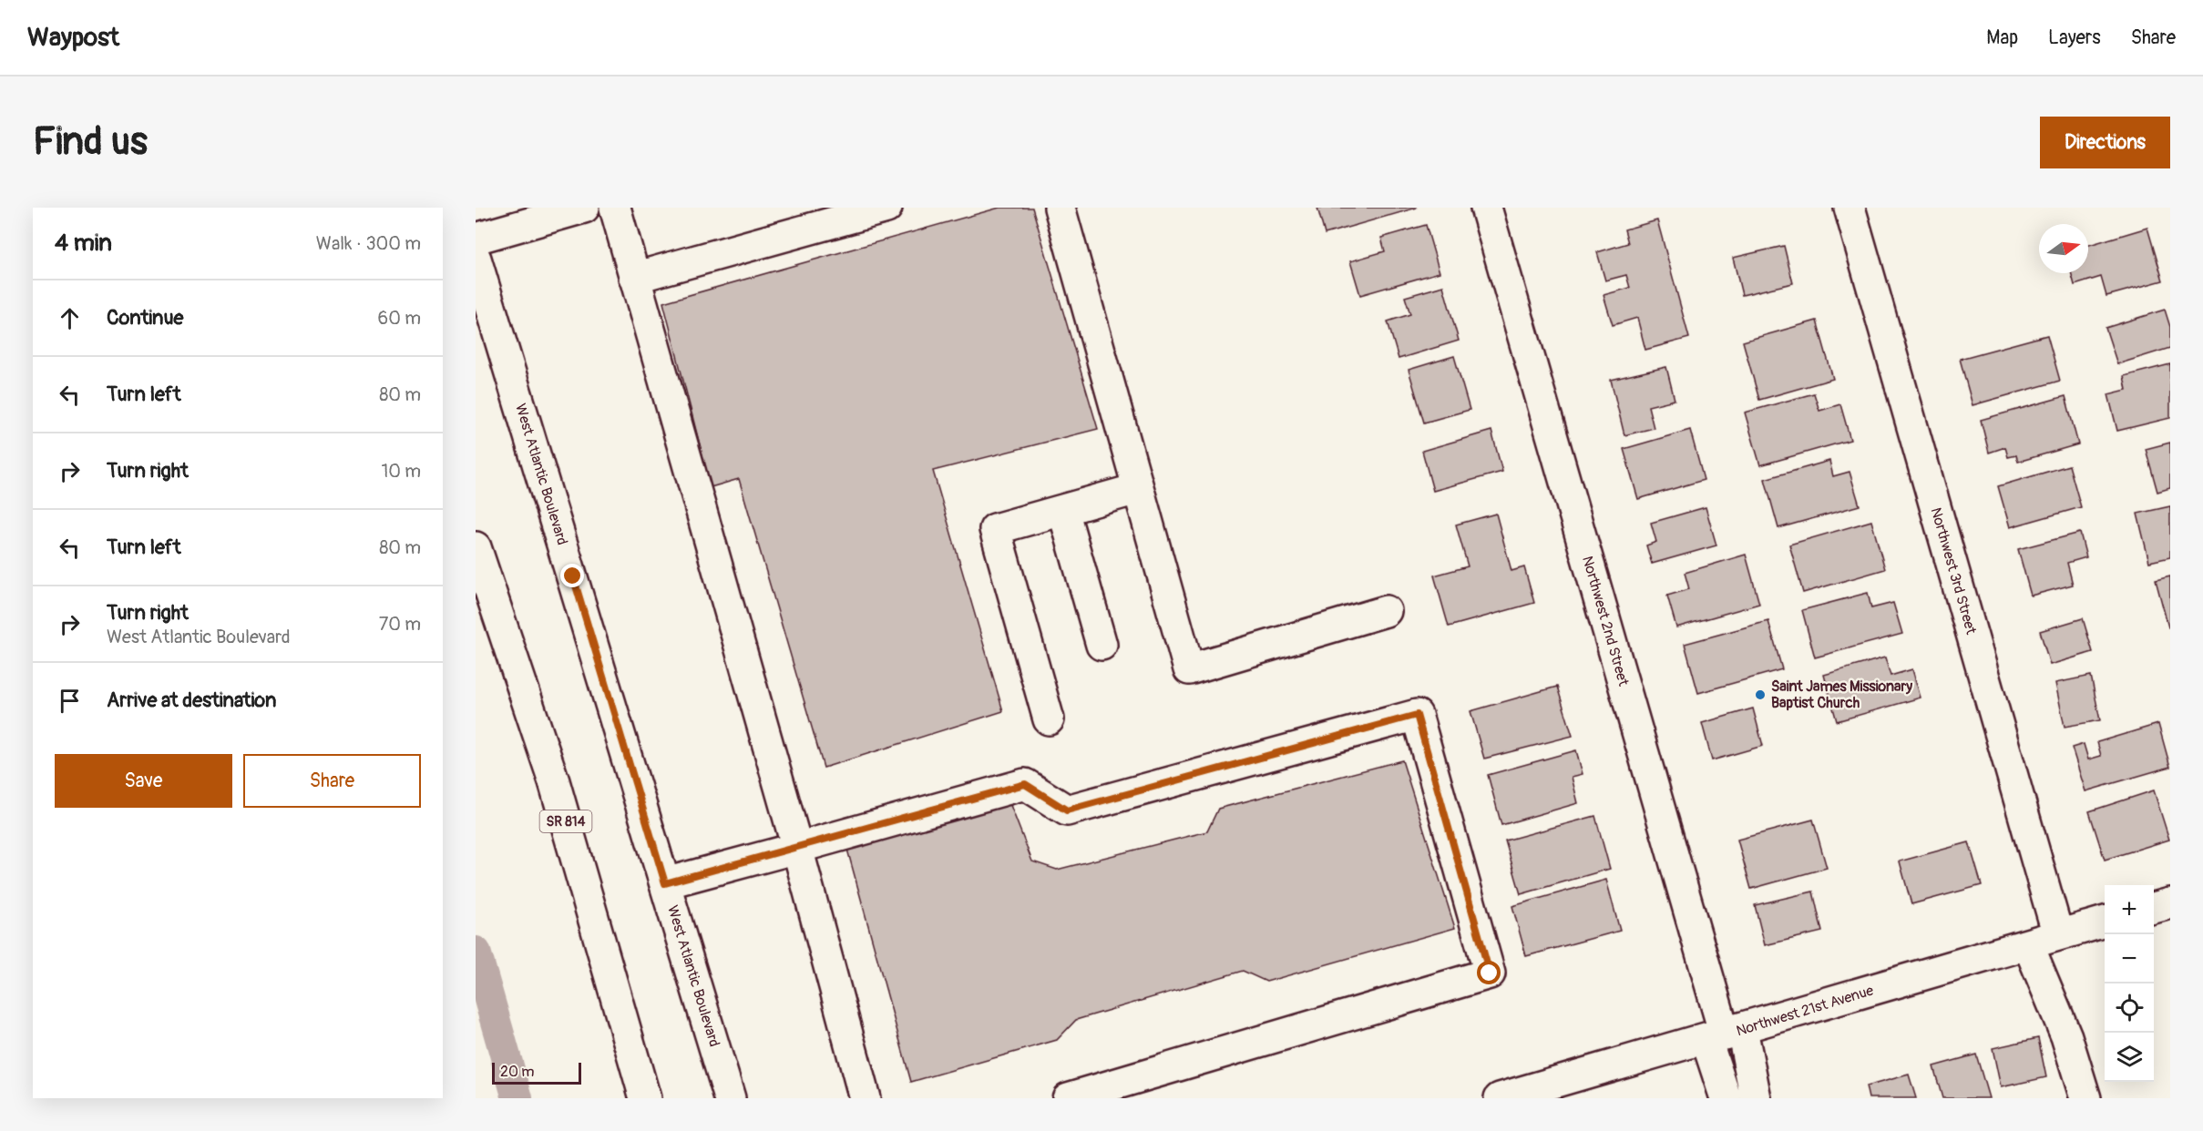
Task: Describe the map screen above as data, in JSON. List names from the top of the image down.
{
  "streets": {
    "street": [
      "West Atlantic Boulevard",
      "Northwest 3rd Street",
      "Northwest 2nd Street",
      "SR 814",
      "Northwest 21st Avenue"
    ]
  },
  "crossings": [
    ["Northwest 3rd Street", "Northwest 21st Avenue"],
    ["Northwest 2nd Street", "Northwest 21st Avenue"]
  ],
  "places": ["Saint James Missionary Baptist Church"],
  "scale_bar": "20 m",
  "north": "right",
  "page": {
    "header": "Waypost",
    "nav": ["Map", "Layers", "Share"],
    "buttons": [
      "Directions",
      ["Save", "Share"]
    ],
    "title": "Find us",
    "heading": ["4 min", "Walk · 300 m"],
    "list": [
      ["Continue", "60 m"],
      ["Turn left", "80 m"],
      ["Turn right", "10 m"],
      ["Turn left", "80 m"],
      ["Turn right", "West Atlantic Boulevard", "70 m"],
      "Arrive at destination"
    ],
    "map_buttons": ["+", "−"],
    "scale": "20 m"
  }
}
